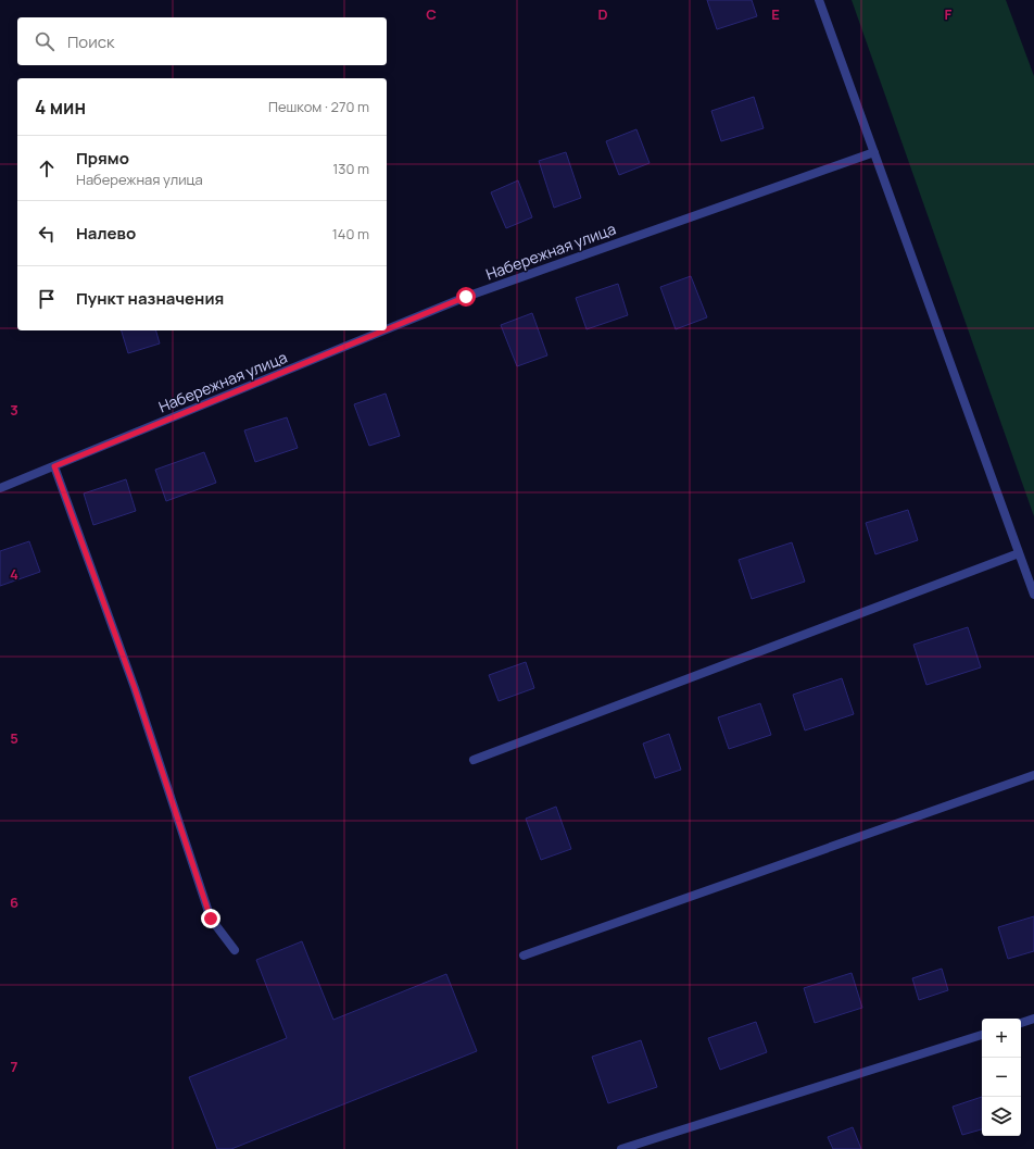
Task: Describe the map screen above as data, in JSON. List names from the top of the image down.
{
  "streets": {
    "street": ["Набережная улица"]
  },
  "page": {
    "search": "Поиск",
    "heading": ["4 мин", "Пешком · 270 m"],
    "list": [
      ["Прямо", "Набережная улица", "130 m"],
      ["Налево", "140 m"],
      "Пункт назначения"
    ],
    "map_buttons": ["+", "−"]
  },
  "grid": {
    "columns": [
      "C",
      "D",
      "E",
      "F"
    ],
    "rows": [
      "3",
      "4",
      "5",
      "6",
      "7"
    ]
  }
}
